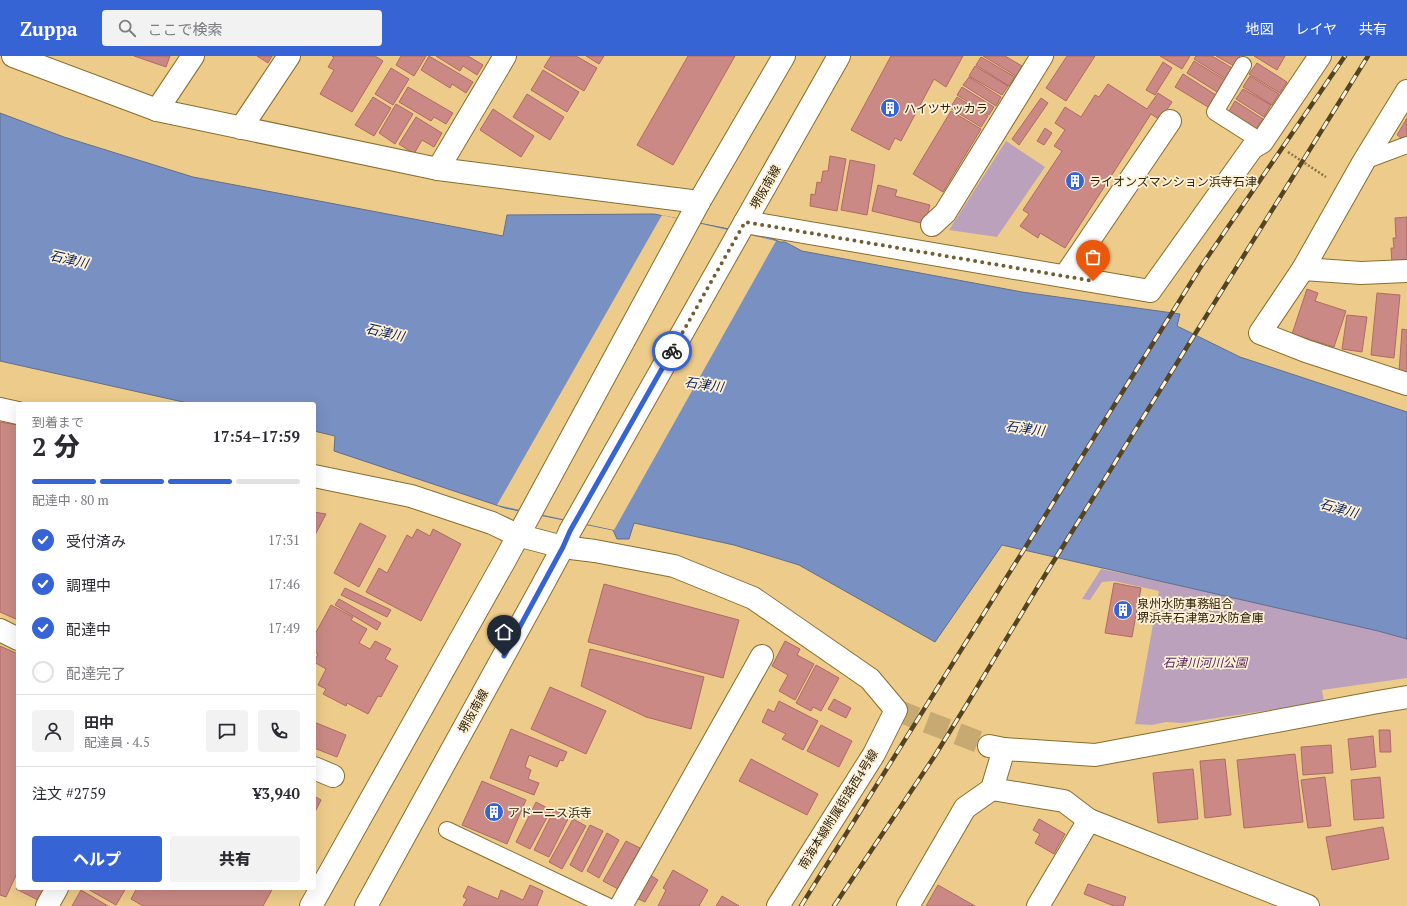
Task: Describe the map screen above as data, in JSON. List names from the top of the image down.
{
  "streets": {
    "street": ["堺阪南線", "南海本線附属街路西4号線"]
  },
  "crossings": [
    ["堺阪南線", "南海本線附属街路西4号線"]
  ],
  "water": ["石津川"],
  "parks": ["石津川河川公園"],
  "places": {
    "building": [
      "ハイツサッカラ",
      "ライオンズマンション浜寺石津",
      "泉州水防事務組合 堺浜寺石津第2水防倉庫",
      "アドーニス浜寺"
    ]
  },
  "page": {
    "header": "Zuppa",
    "search": "ここで検索",
    "nav": ["地図", "レイヤ", "共有"],
    "heading": ["2 分", "到着まで", "17:54–17:59"],
    "panel": [
      "田中",
      "配達員 · 4.5",
      "注文 #2759",
      "¥3,940"
    ],
    "bar": "配達中 · 80 m",
    "list": [
      ["受付済み", "17:31"],
      ["調理中", "17:46"],
      ["配達中", "17:49"],
      "配達完了"
    ],
    "buttons": ["ヘルプ", "共有"]
  }
}
